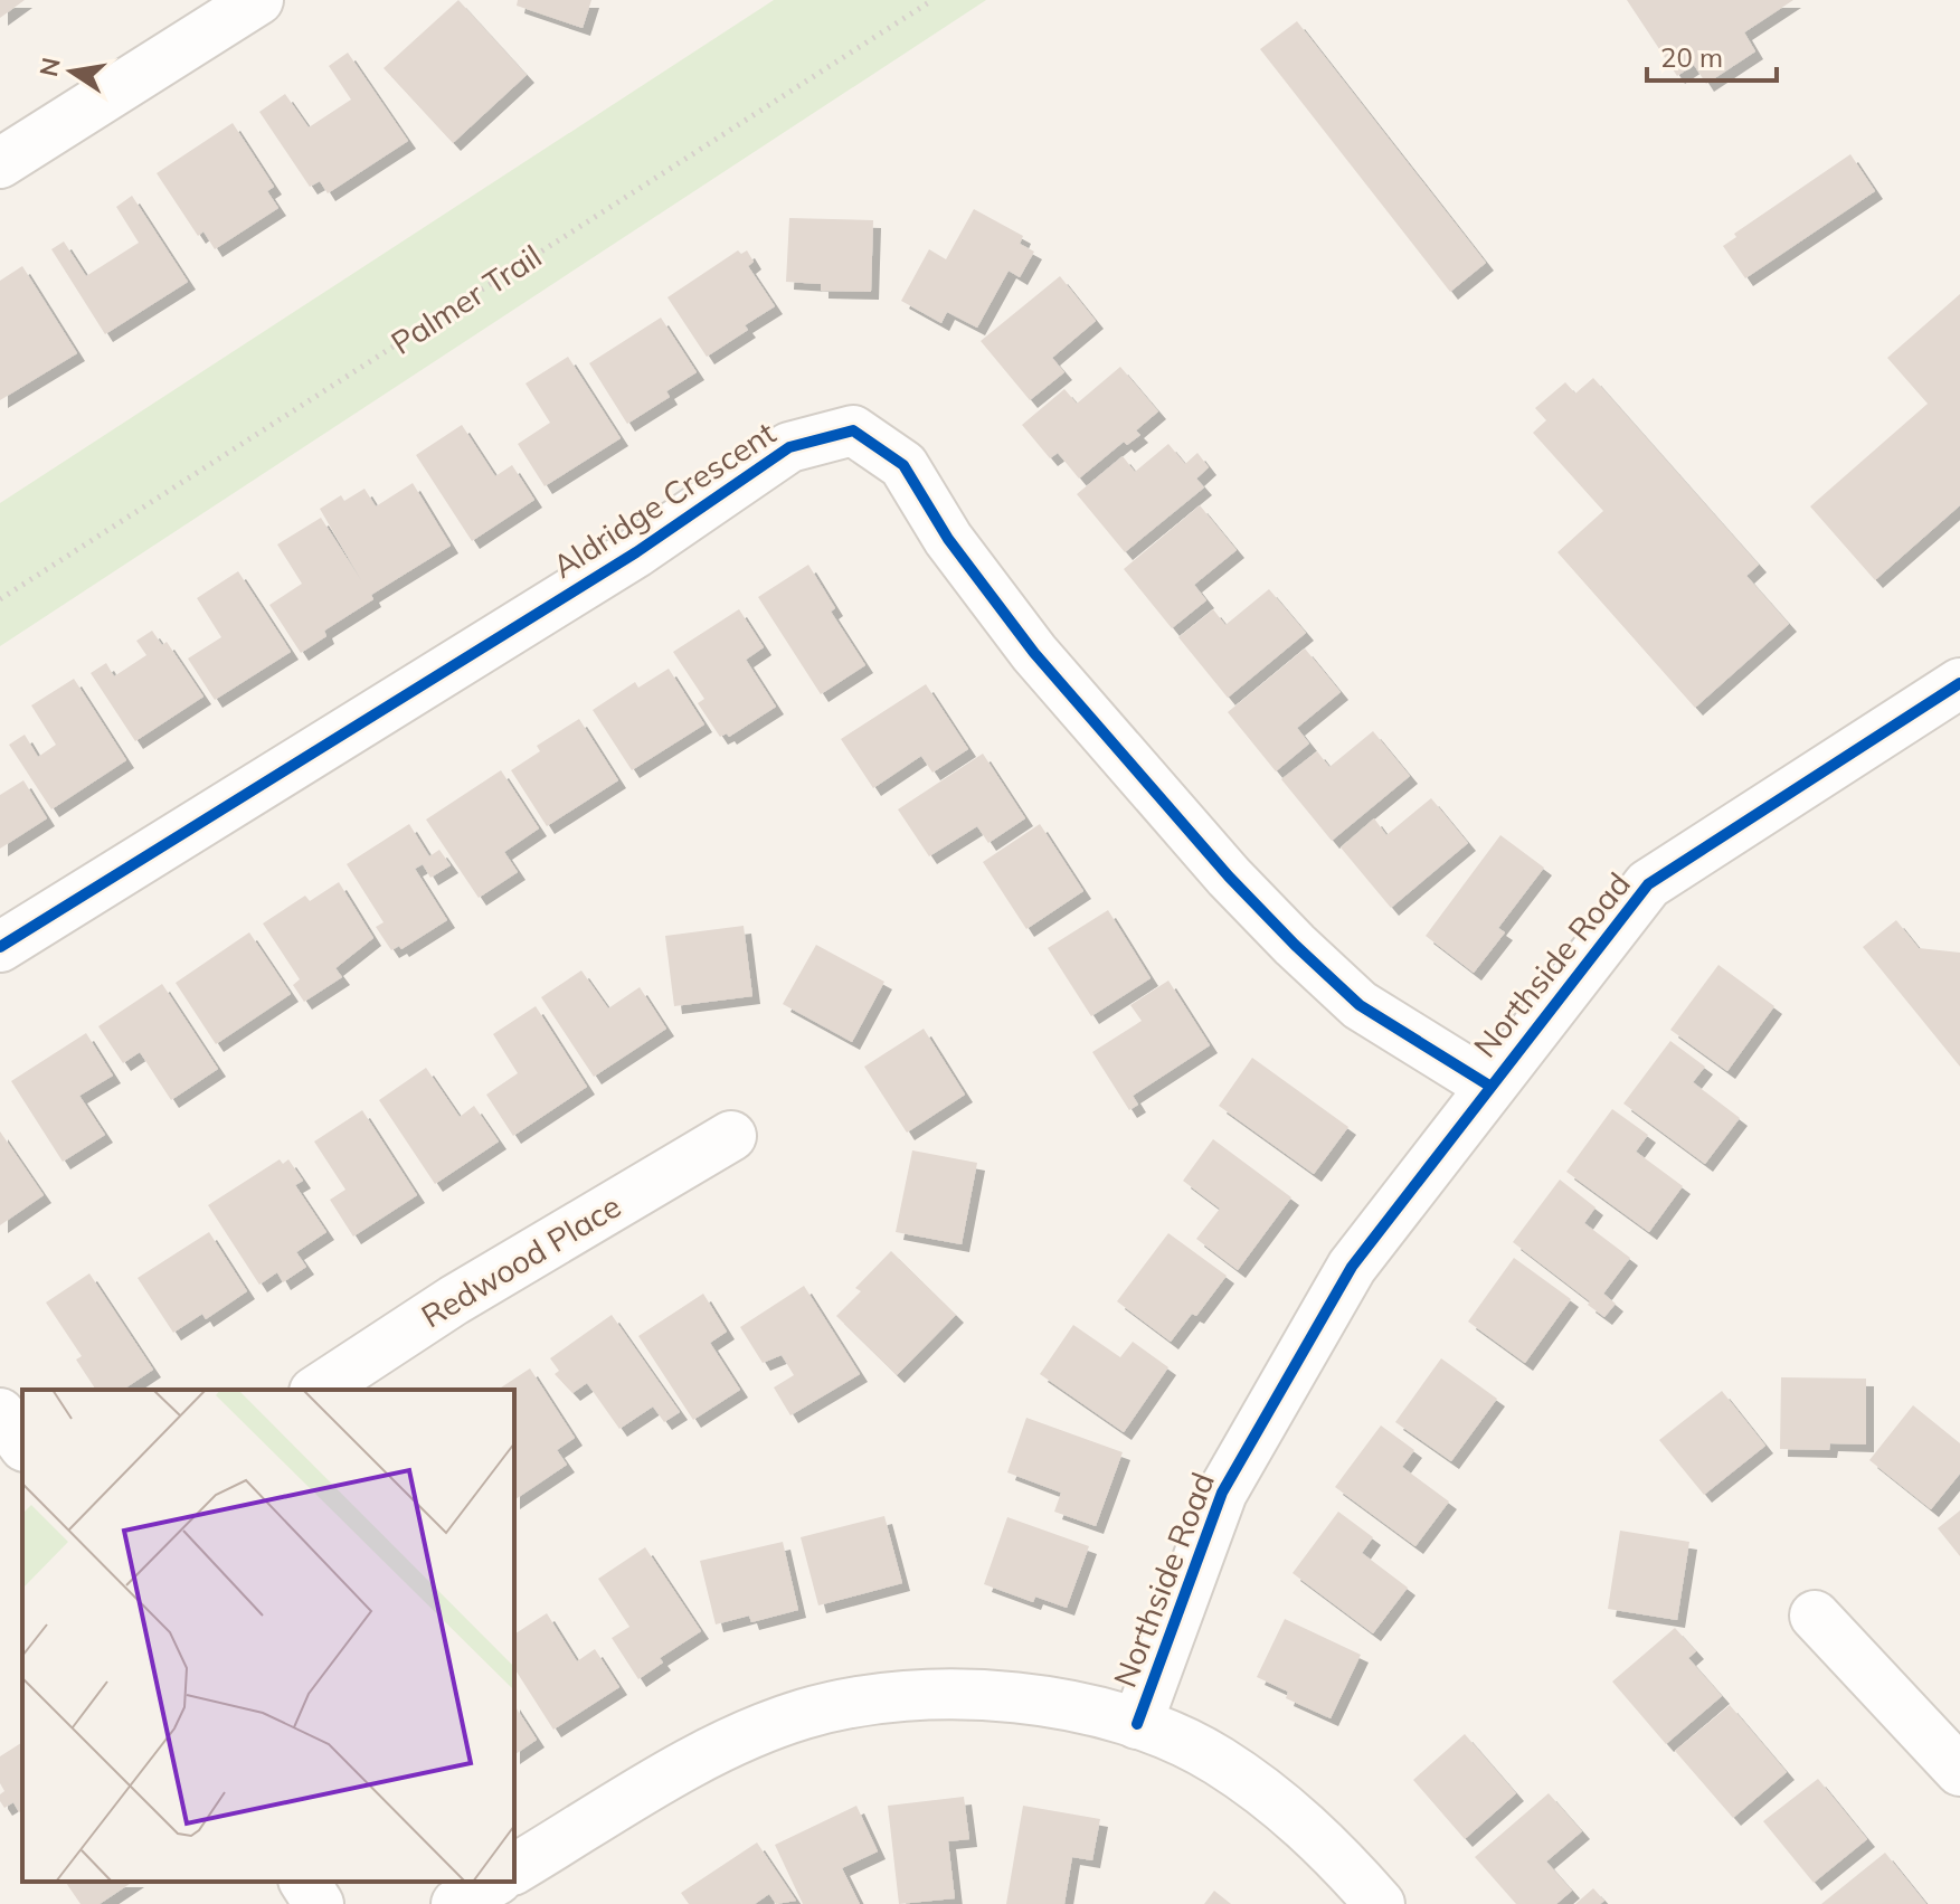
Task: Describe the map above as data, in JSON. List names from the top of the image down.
{
  "streets": {
    "street": ["Aldridge Crescent", "Northside Road", "Redwood Place"],
    "path": ["Palmer Trail"]
  },
  "crossings": [
    ["Aldridge Crescent", "Northside Road"]
  ],
  "scale_bar": "20 m",
  "north": "left"
}
